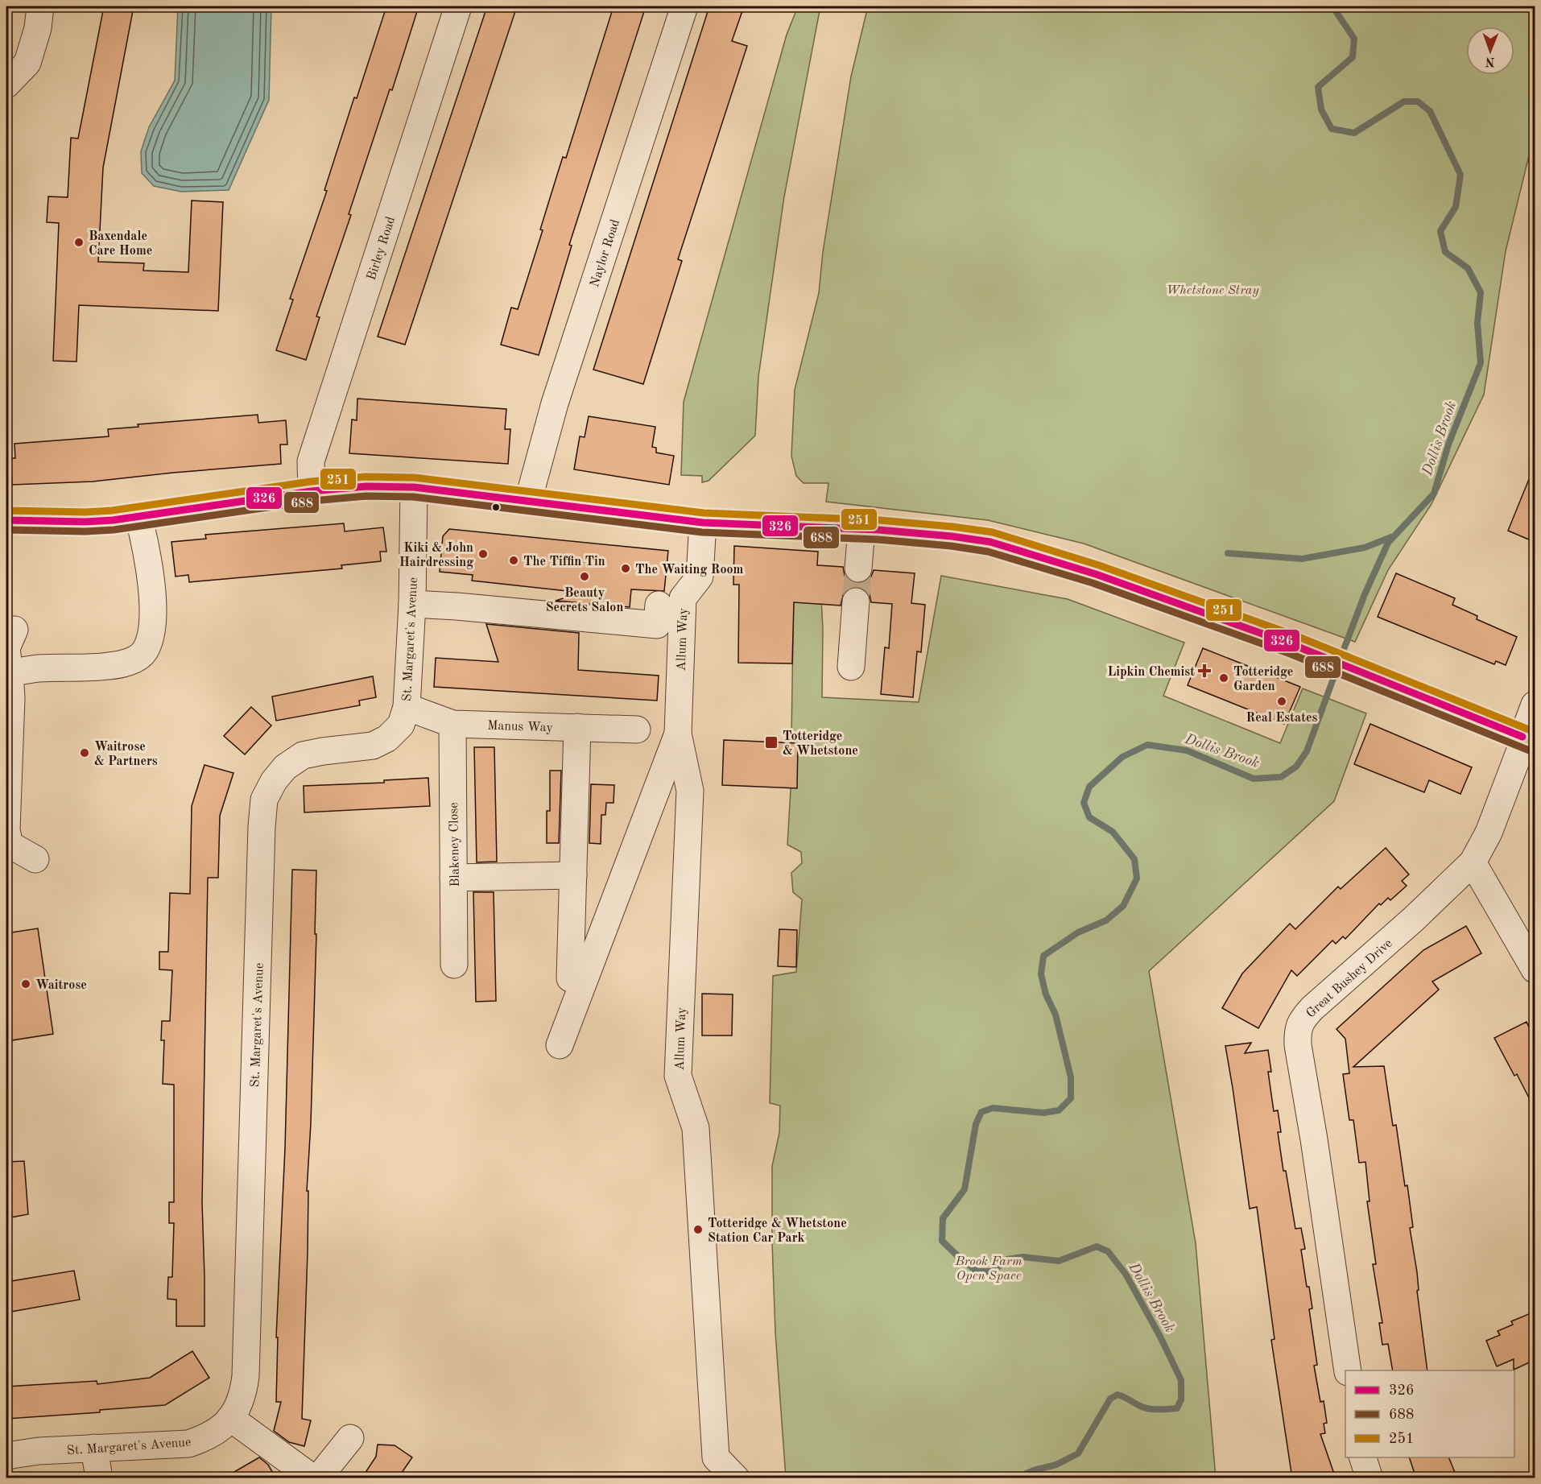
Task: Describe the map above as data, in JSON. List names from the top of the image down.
{
  "streets": {
    "street": [
      "Birley Road",
      "Naylor Road",
      "St. Margaret's Avenue",
      "Allum Way",
      "Manus Way",
      "Blakeney Close",
      "Great Bushey Drive"
    ]
  },
  "crossings": [
    ["St. Margaret's Avenue", "Manus Way"],
    ["Manus Way", "Blakeney Close"]
  ],
  "water": ["Dollis Brook"],
  "parks": ["Whetstone Stray", "Brook Farm Open Space"],
  "places": {
    "other": [
      "Baxendale Care Home",
      "Kiki & John Hairdressing",
      "The Tiffin Tin",
      "The Waiting Room",
      "Beauty Secrets Salon",
      "Totteridge Garden",
      "Real Estates",
      "Waitrose & Partners",
      "Waitrose",
      "Totteridge & Whetstone Station Car Park"
    ],
    "health": ["Lipkin Chemist"],
    "transit": ["Totteridge & Whetstone"]
  },
  "lines": ["transit line 251", "transit line 326", "transit line 688"],
  "legend": ["326", "688", "251"],
  "north": "bottom"
}
